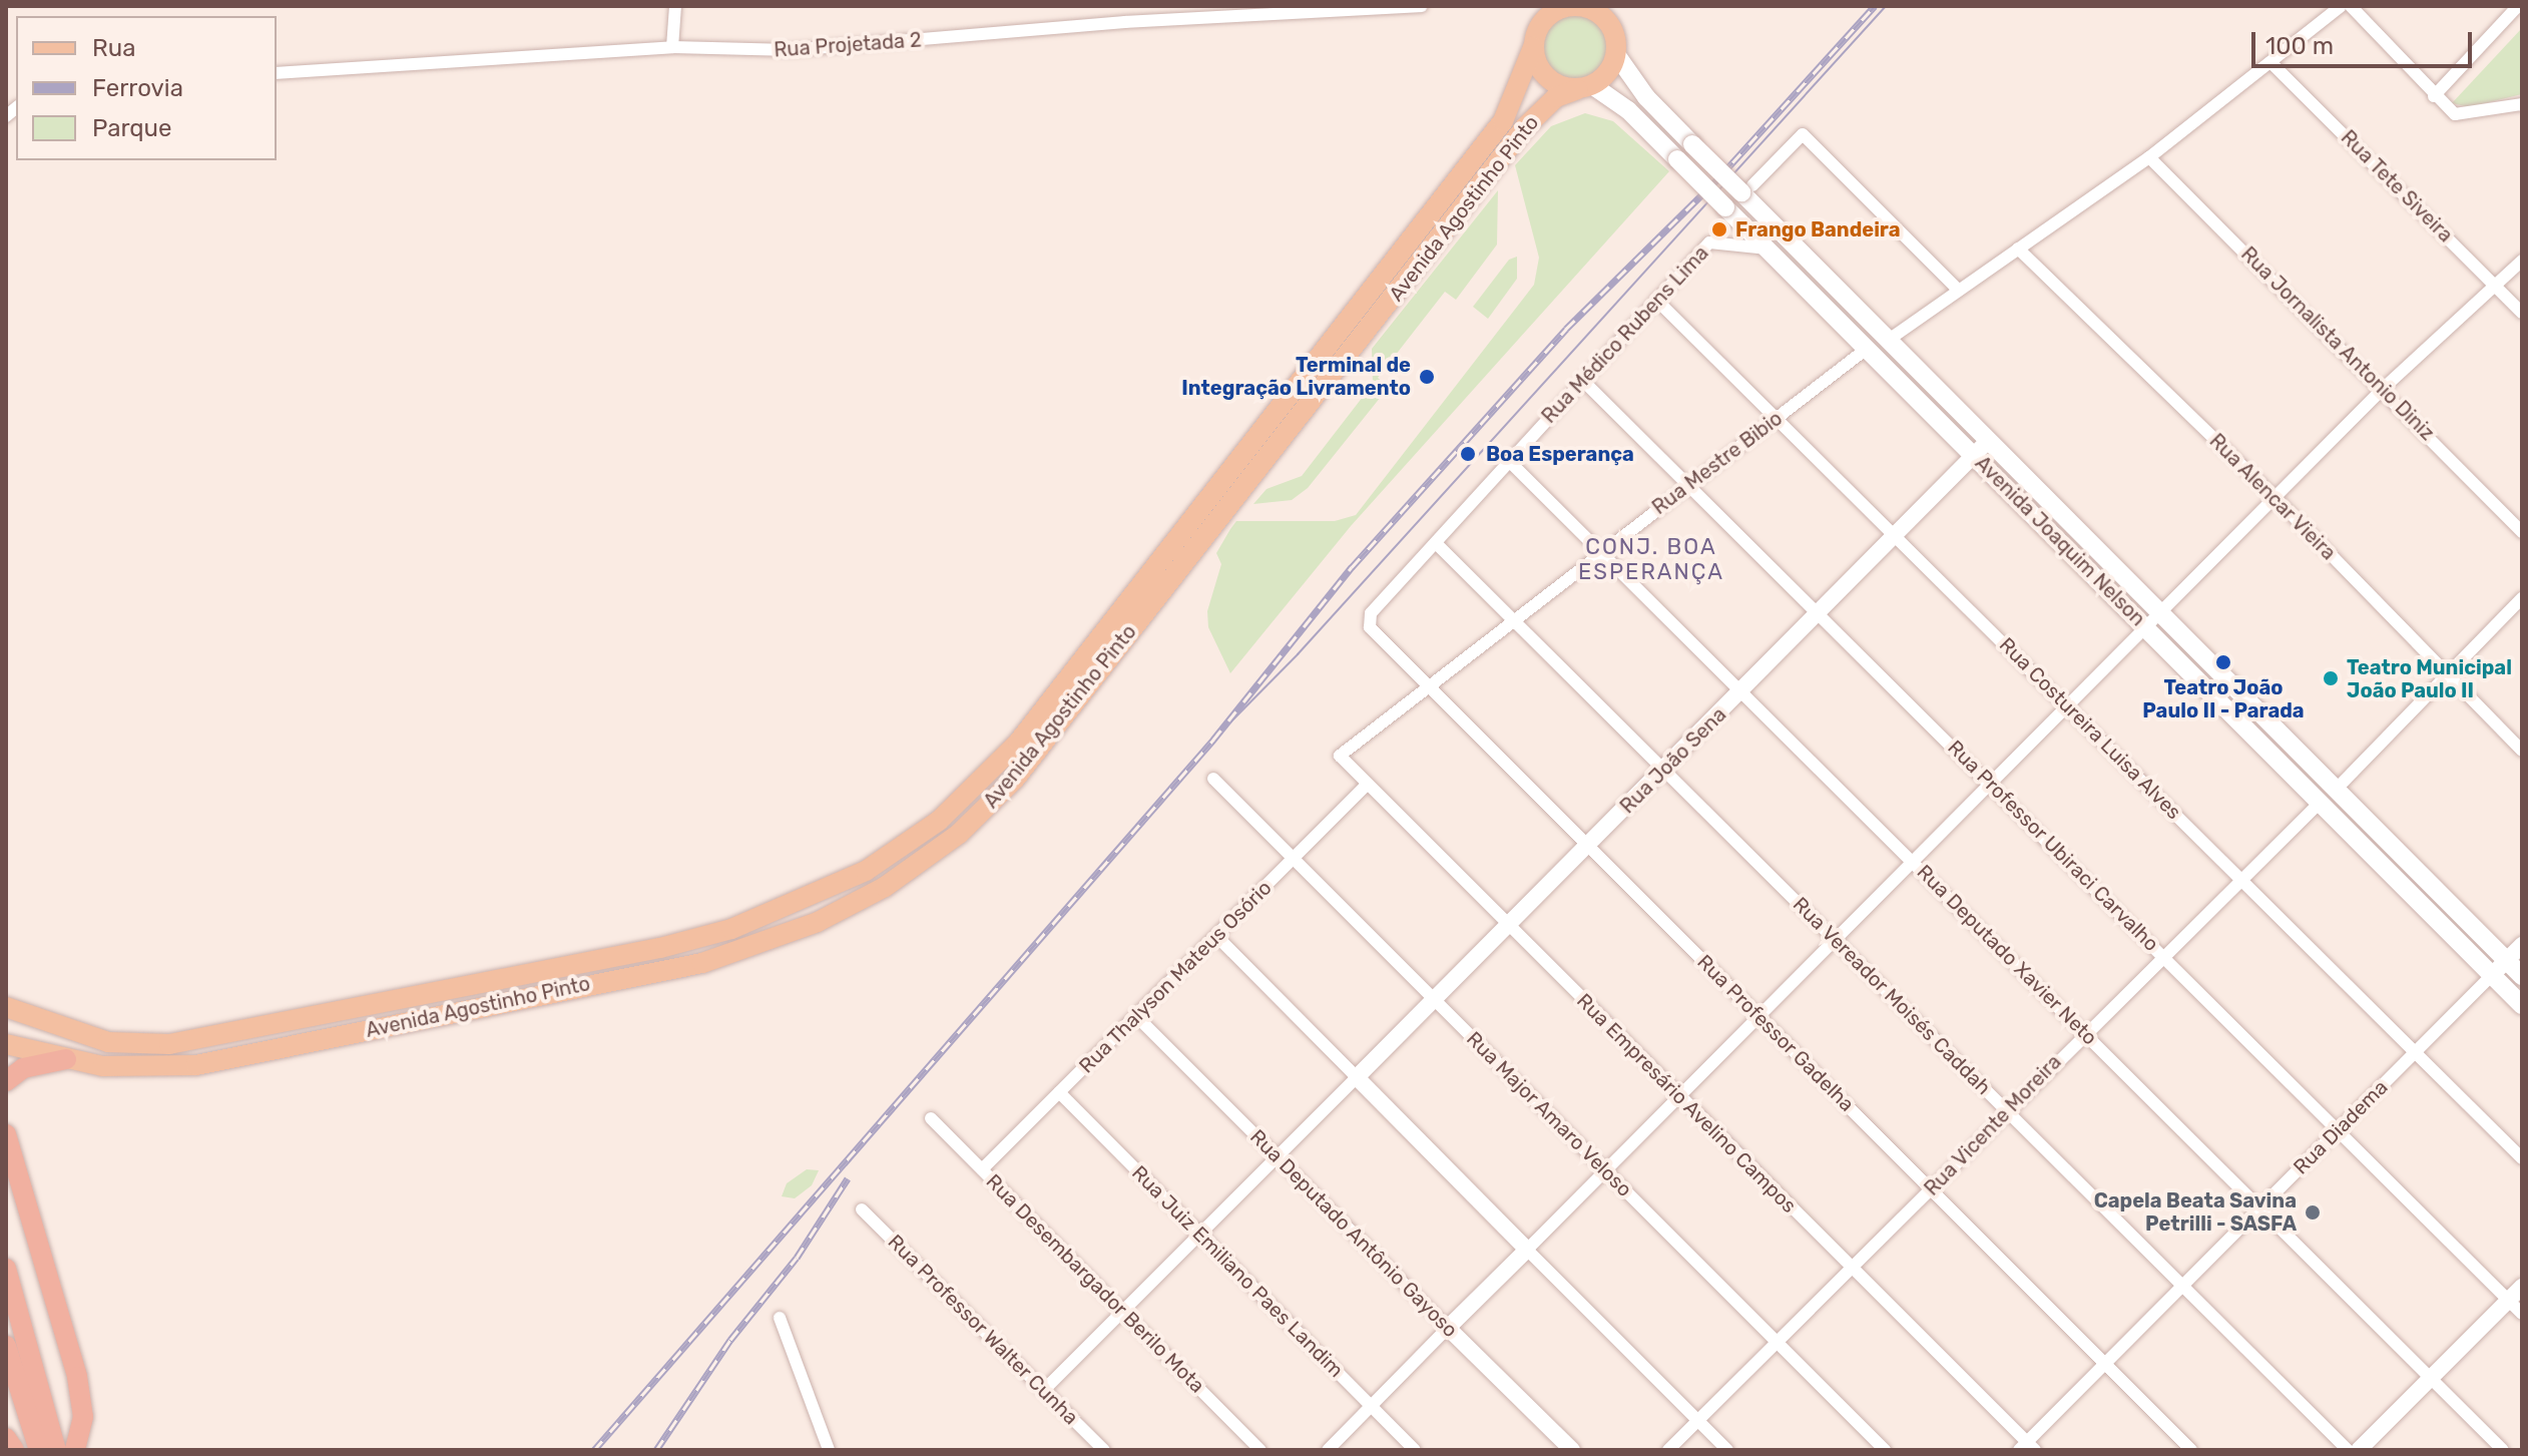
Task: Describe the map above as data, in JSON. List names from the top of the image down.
{
  "streets": {
    "main road": ["Avenida Agostinho Pinto", "Avenida Joaquim Nelson"],
    "street": [
      "Rua Projetada 2",
      "Rua Tete Siveira",
      "Rua Médico Rubens Lima",
      "Rua Jornalista Antonio Diniz",
      "Rua Mestre Bibio",
      "Rua Alencar Vieira",
      "Rua Costureira Luisa Alves",
      "Rua João Sena",
      "Rua Professor Ubiraci Carvalho",
      "Rua Deputado Xavier Neto",
      "Rua Thalyson Mateus Osório",
      "Rua Vereador Moisés Caddah",
      "Rua Professor Gadelha",
      "Rua Empresário Avelino Campos",
      "Rua Major Amaro Veloso",
      "Rua Vicente Moreira",
      "Rua Diadema",
      "Rua Deputado Antônio Gayoso",
      "Rua Juiz Emiliano Paes Landim",
      "Rua Desembargador Berilo Mota",
      "Rua Professor Walter Cunha"
    ]
  },
  "crossings": [
    ["Avenida Agostinho Pinto", "Avenida Joaquim Nelson"],
    ["Rua Médico Rubens Lima", "Avenida Joaquim Nelson"],
    ["Rua Médico Rubens Lima", "Rua Costureira Luisa Alves"],
    ["Rua Médico Rubens Lima", "Rua Professor Ubiraci Carvalho"],
    ["Rua Médico Rubens Lima", "Rua Deputado Xavier Neto"],
    ["Rua Médico Rubens Lima", "Rua Vereador Moisés Caddah"],
    ["Rua Médico Rubens Lima", "Rua Professor Gadelha"],
    ["Rua Mestre Bibio", "Avenida Joaquim Nelson"],
    ["Rua Mestre Bibio", "Rua Costureira Luisa Alves"],
    ["Rua Mestre Bibio", "Rua Professor Ubiraci Carvalho"],
    ["Rua Mestre Bibio", "Rua Deputado Xavier Neto"],
    ["Rua Mestre Bibio", "Rua Vereador Moisés Caddah"],
    ["Rua Mestre Bibio", "Rua Professor Gadelha"],
    ["Rua Mestre Bibio", "Rua Empresário Avelino Campos"],
    ["Avenida Joaquim Nelson", "Rua João Sena"],
    ["Avenida Joaquim Nelson", "Rua Vicente Moreira"],
    ["Avenida Joaquim Nelson", "Rua Diadema"],
    ["Rua Costureira Luisa Alves", "Rua João Sena"],
    ["Rua Costureira Luisa Alves", "Rua Vicente Moreira"],
    ["Rua Costureira Luisa Alves", "Rua Diadema"],
    ["Rua João Sena", "Rua Professor Ubiraci Carvalho"],
    ["Rua João Sena", "Rua Deputado Xavier Neto"],
    ["Rua João Sena", "Rua Vereador Moisés Caddah"],
    ["Rua João Sena", "Rua Professor Gadelha"],
    ["Rua João Sena", "Rua Empresário Avelino Campos"],
    ["Rua João Sena", "Rua Major Amaro Veloso"],
    ["Rua Professor Ubiraci Carvalho", "Rua Vicente Moreira"],
    ["Rua Professor Ubiraci Carvalho", "Rua Diadema"],
    ["Rua Deputado Xavier Neto", "Rua Vicente Moreira"],
    ["Rua Deputado Xavier Neto", "Rua Diadema"],
    ["Rua Thalyson Mateus Osório", "Rua Empresário Avelino Campos"],
    ["Rua Thalyson Mateus Osório", "Rua Major Amaro Veloso"],
    ["Rua Thalyson Mateus Osório", "Rua Deputado Antônio Gayoso"],
    ["Rua Thalyson Mateus Osório", "Rua Juiz Emiliano Paes Landim"],
    ["Rua Thalyson Mateus Osório", "Rua Desembargador Berilo Mota"],
    ["Rua Vereador Moisés Caddah", "Rua Vicente Moreira"],
    ["Rua Vereador Moisés Caddah", "Rua Diadema"],
    ["Rua Professor Gadelha", "Rua Vicente Moreira"],
    ["Rua Professor Gadelha", "Rua Diadema"],
    ["Rua Empresário Avelino Campos", "Rua Vicente Moreira"],
    ["Rua Empresário Avelino Campos", "Rua Diadema"],
    ["Rua Major Amaro Veloso", "Rua Vicente Moreira"]
  ],
  "districts": ["CONJ. BOA ESPERANÇA"],
  "places": [
    "Frango Bandeira",
    "Terminal de Integração Livramento",
    "Boa Esperança",
    "Teatro João Paulo II - Parada",
    "Teatro Municipal João Paulo II",
    "Capela Beata Savina Petrilli - SASFA"
  ],
  "legend": ["Rua", "Ferrovia", "Parque"],
  "scale_bar": "100 m"
}
